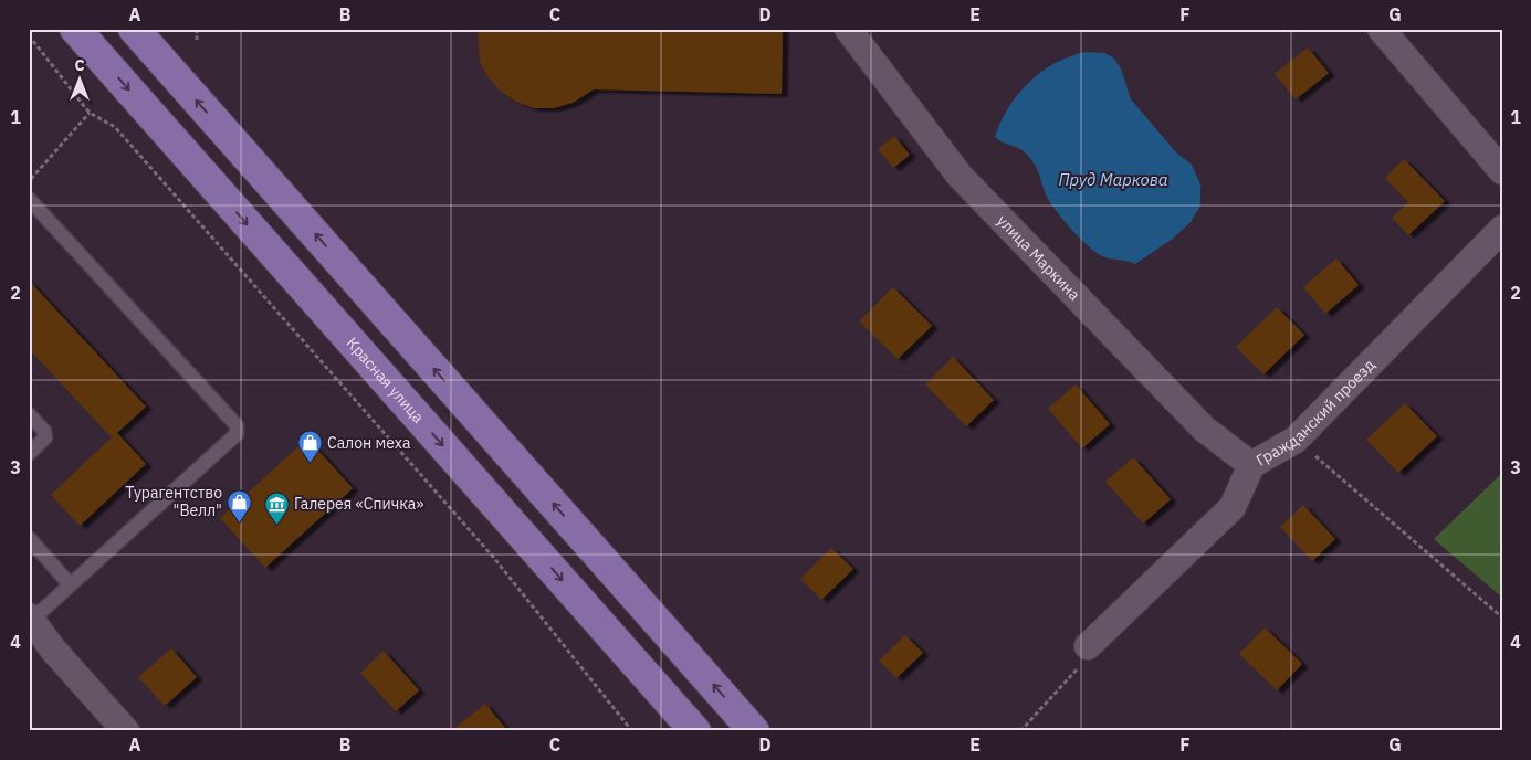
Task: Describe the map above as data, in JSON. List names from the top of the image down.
{
  "streets": {
    "highway": ["Красная улица"],
    "street": ["улица Маркина", "Гражданский проезд"]
  },
  "crossings": [
    ["улица Маркина", "Гражданский проезд"]
  ],
  "water": ["Пруд Маркова"],
  "places": {
    "shop": ["Салон меха", "Турагентство \"Велл\""],
    "museum": ["Галерея «Спичка»"]
  },
  "north": "top",
  "grid": {
    "columns": [
      "A",
      "B",
      "C",
      "D",
      "E",
      "F",
      "G"
    ],
    "rows": [
      "1",
      "2",
      "3",
      "4"
    ]
  }
}
